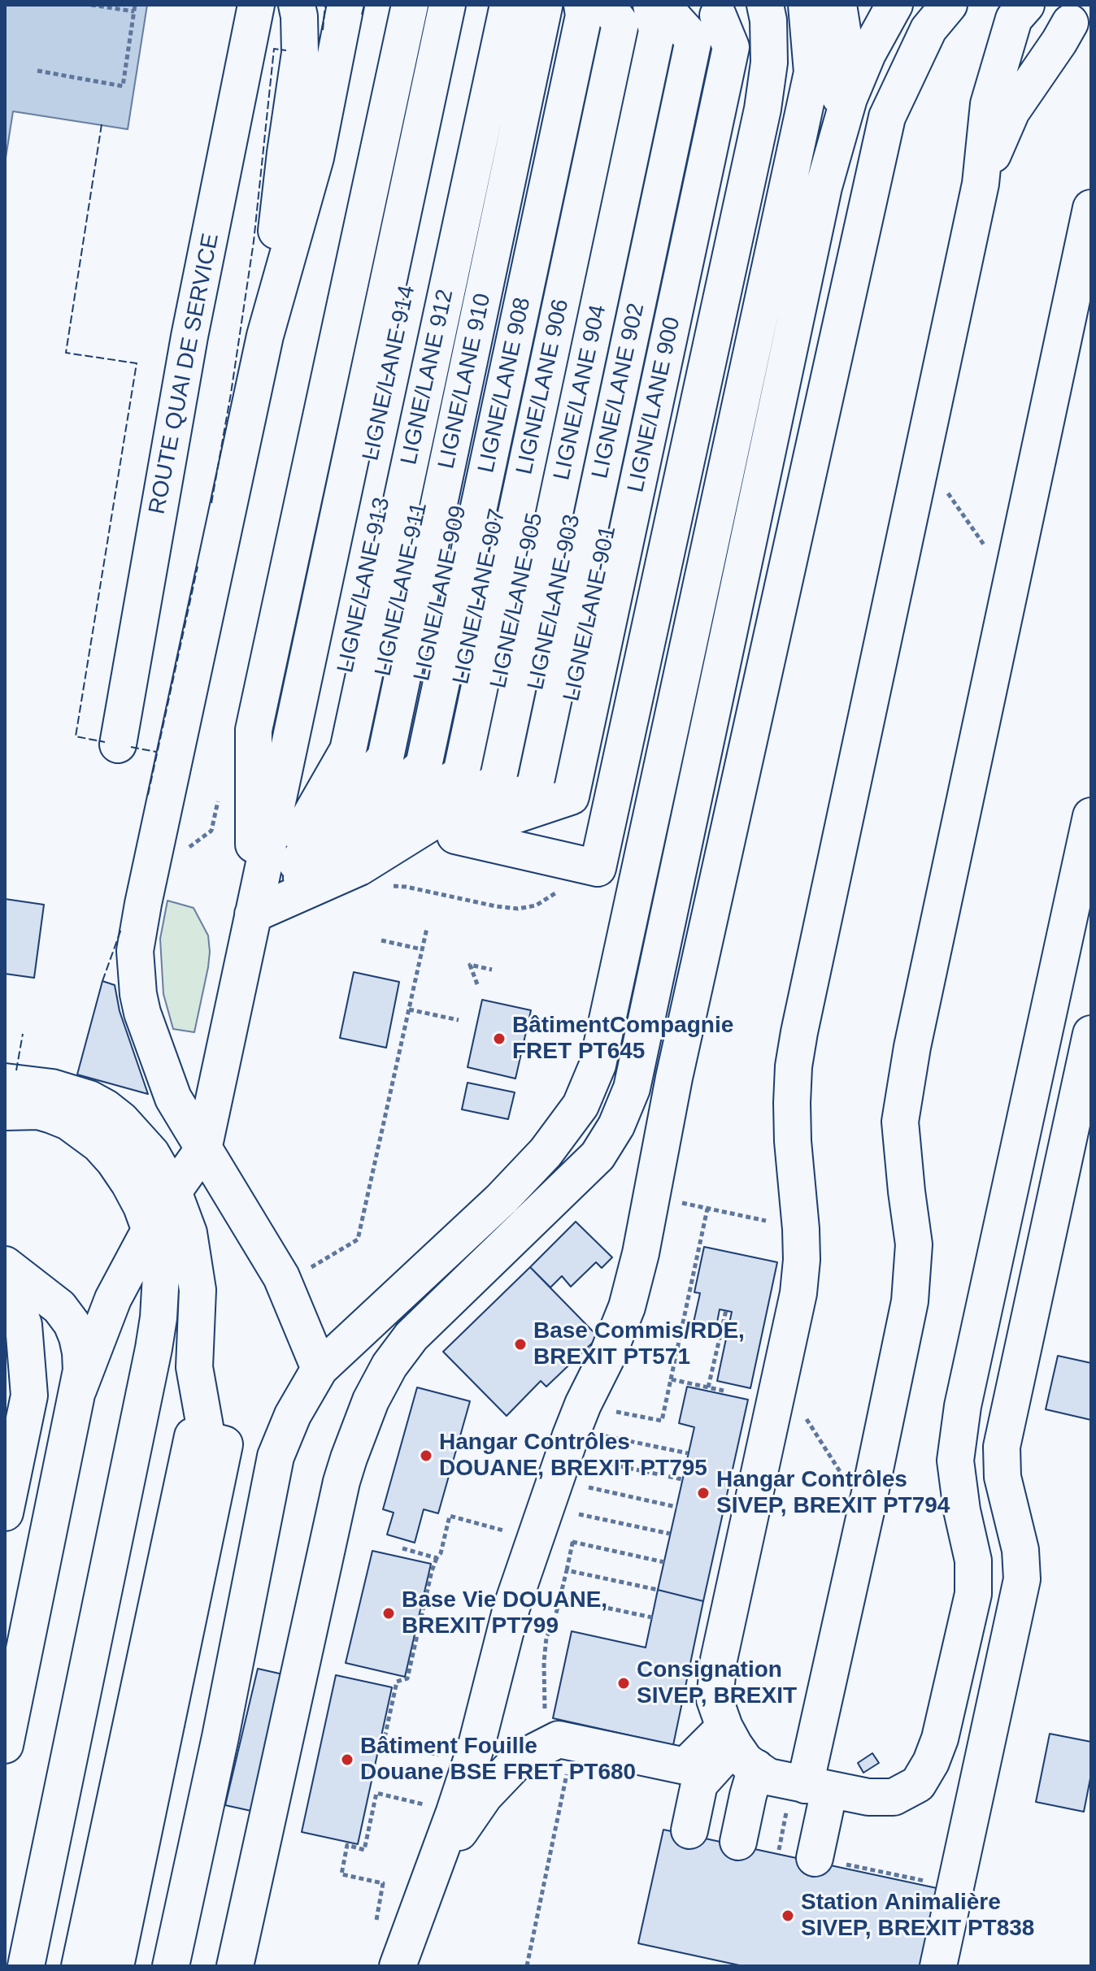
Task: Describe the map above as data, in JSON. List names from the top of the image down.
{
  "streets": {
    "lane": [
      "LIGNE/LANE 914",
      "ROUTE QUAI DE SERVICE",
      "LIGNE/LANE 912",
      "LIGNE/LANE 910",
      "LIGNE/LANE 908",
      "LIGNE/LANE 906",
      "LIGNE/LANE 904",
      "LIGNE/LANE 913",
      "LIGNE/LANE 911",
      "LIGNE/LANE 909",
      "LIGNE/LANE 907",
      "LIGNE/LANE 905",
      "LIGNE/LANE 903",
      "LIGNE/LANE 901"
    ]
  },
  "crossings": [
    ["LIGNE/LANE 914", "LIGNE/LANE 912"],
    ["LIGNE/LANE 914", "LIGNE/LANE 910"],
    ["LIGNE/LANE 914", "LIGNE/LANE 908"],
    ["LIGNE/LANE 914", "LIGNE/LANE 906"],
    ["LIGNE/LANE 914", "LIGNE/LANE 904"],
    ["LIGNE/LANE 914", "LIGNE/LANE 913"],
    ["LIGNE/LANE 914", "LIGNE/LANE 911"],
    ["LIGNE/LANE 914", "LIGNE/LANE 909"],
    ["LIGNE/LANE 914", "LIGNE/LANE 907"],
    ["LIGNE/LANE 914", "LIGNE/LANE 905"],
    ["LIGNE/LANE 914", "LIGNE/LANE 903"],
    ["LIGNE/LANE 914", "LIGNE/LANE 901"],
    ["LIGNE/LANE 912", "LIGNE/LANE 910"],
    ["LIGNE/LANE 912", "LIGNE/LANE 908"],
    ["LIGNE/LANE 912", "LIGNE/LANE 906"],
    ["LIGNE/LANE 912", "LIGNE/LANE 904"],
    ["LIGNE/LANE 912", "LIGNE/LANE 913"],
    ["LIGNE/LANE 912", "LIGNE/LANE 911"],
    ["LIGNE/LANE 912", "LIGNE/LANE 909"],
    ["LIGNE/LANE 912", "LIGNE/LANE 907"],
    ["LIGNE/LANE 912", "LIGNE/LANE 905"],
    ["LIGNE/LANE 912", "LIGNE/LANE 903"],
    ["LIGNE/LANE 912", "LIGNE/LANE 901"],
    ["LIGNE/LANE 910", "LIGNE/LANE 908"],
    ["LIGNE/LANE 910", "LIGNE/LANE 906"],
    ["LIGNE/LANE 910", "LIGNE/LANE 904"],
    ["LIGNE/LANE 910", "LIGNE/LANE 913"],
    ["LIGNE/LANE 910", "LIGNE/LANE 911"],
    ["LIGNE/LANE 910", "LIGNE/LANE 909"],
    ["LIGNE/LANE 910", "LIGNE/LANE 907"],
    ["LIGNE/LANE 910", "LIGNE/LANE 905"],
    ["LIGNE/LANE 910", "LIGNE/LANE 903"],
    ["LIGNE/LANE 910", "LIGNE/LANE 901"],
    ["LIGNE/LANE 908", "LIGNE/LANE 906"],
    ["LIGNE/LANE 908", "LIGNE/LANE 904"],
    ["LIGNE/LANE 908", "LIGNE/LANE 913"],
    ["LIGNE/LANE 908", "LIGNE/LANE 911"],
    ["LIGNE/LANE 908", "LIGNE/LANE 909"],
    ["LIGNE/LANE 908", "LIGNE/LANE 907"],
    ["LIGNE/LANE 908", "LIGNE/LANE 905"],
    ["LIGNE/LANE 908", "LIGNE/LANE 903"],
    ["LIGNE/LANE 908", "LIGNE/LANE 901"],
    ["LIGNE/LANE 906", "LIGNE/LANE 904"],
    ["LIGNE/LANE 906", "LIGNE/LANE 913"],
    ["LIGNE/LANE 906", "LIGNE/LANE 911"],
    ["LIGNE/LANE 906", "LIGNE/LANE 909"],
    ["LIGNE/LANE 906", "LIGNE/LANE 907"],
    ["LIGNE/LANE 906", "LIGNE/LANE 905"],
    ["LIGNE/LANE 906", "LIGNE/LANE 903"],
    ["LIGNE/LANE 906", "LIGNE/LANE 901"],
    ["LIGNE/LANE 904", "LIGNE/LANE 913"],
    ["LIGNE/LANE 904", "LIGNE/LANE 911"],
    ["LIGNE/LANE 904", "LIGNE/LANE 909"],
    ["LIGNE/LANE 904", "LIGNE/LANE 907"],
    ["LIGNE/LANE 904", "LIGNE/LANE 905"],
    ["LIGNE/LANE 904", "LIGNE/LANE 903"],
    ["LIGNE/LANE 904", "LIGNE/LANE 901"],
    ["LIGNE/LANE 913", "LIGNE/LANE 911"],
    ["LIGNE/LANE 913", "LIGNE/LANE 909"],
    ["LIGNE/LANE 913", "LIGNE/LANE 907"],
    ["LIGNE/LANE 913", "LIGNE/LANE 905"],
    ["LIGNE/LANE 913", "LIGNE/LANE 903"],
    ["LIGNE/LANE 913", "LIGNE/LANE 901"],
    ["LIGNE/LANE 911", "LIGNE/LANE 909"],
    ["LIGNE/LANE 911", "LIGNE/LANE 907"],
    ["LIGNE/LANE 911", "LIGNE/LANE 905"],
    ["LIGNE/LANE 911", "LIGNE/LANE 903"],
    ["LIGNE/LANE 911", "LIGNE/LANE 901"],
    ["LIGNE/LANE 909", "LIGNE/LANE 907"],
    ["LIGNE/LANE 909", "LIGNE/LANE 905"],
    ["LIGNE/LANE 909", "LIGNE/LANE 903"],
    ["LIGNE/LANE 909", "LIGNE/LANE 901"],
    ["LIGNE/LANE 907", "LIGNE/LANE 905"],
    ["LIGNE/LANE 907", "LIGNE/LANE 903"],
    ["LIGNE/LANE 907", "LIGNE/LANE 901"],
    ["LIGNE/LANE 905", "LIGNE/LANE 903"],
    ["LIGNE/LANE 905", "LIGNE/LANE 901"],
    ["LIGNE/LANE 903", "LIGNE/LANE 901"]
  ],
  "places": [
    "BâtimentCompagnie FRET PT645",
    "Base Commis/RDE, BREXIT PT571",
    "Hangar Contrôles DOUANE, BREXIT PT795",
    "Hangar Contrôles SIVEP, BREXIT PT794",
    "Base Vie DOUANE, BREXIT PT799",
    "Consignation SIVEP, BREXIT",
    "Bâtiment Fouille Douane BSE FRET PT680",
    "Station Animalière SIVEP, BREXIT PT838"
  ]
}
